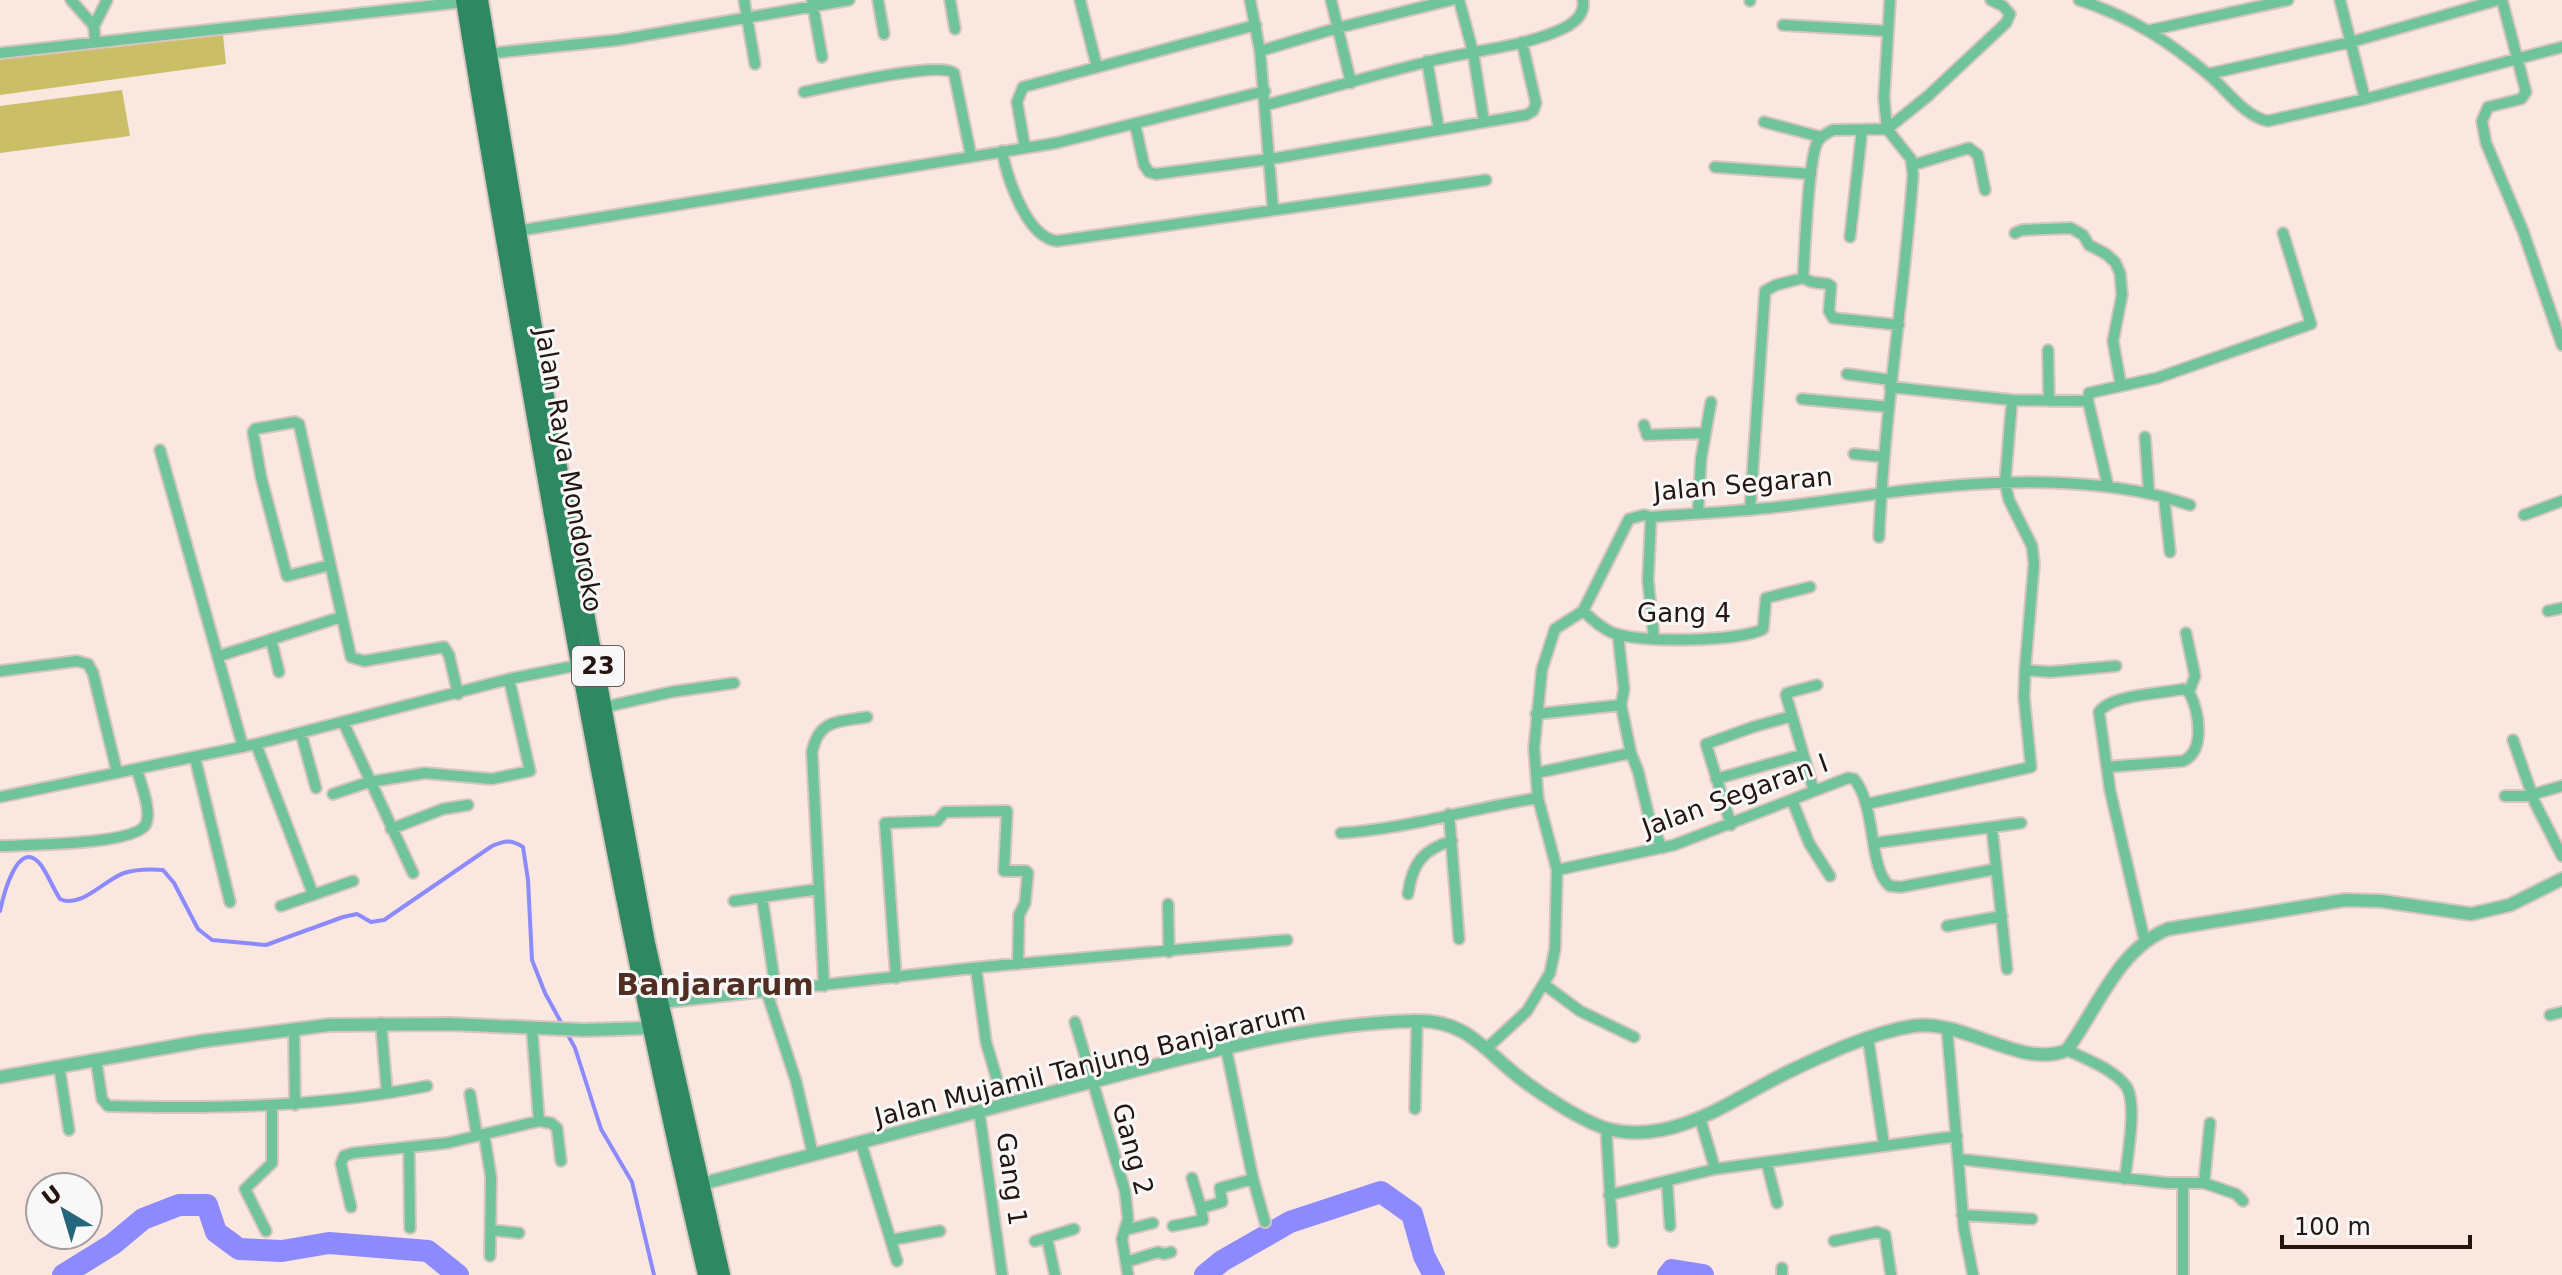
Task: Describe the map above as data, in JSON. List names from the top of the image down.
{
  "streets": {
    "highway": ["Jalan Raya Mondoroko", "23"],
    "street": [
      "Jalan Segaran",
      "Gang 4",
      "Jalan Segaran I",
      "Jalan Mujamil Tanjung Banjararum",
      "Gang 2",
      "Gang 1"
    ]
  },
  "crossings": [
    ["Jalan Raya Mondoroko", "Jalan Mujamil Tanjung Banjararum"],
    ["Jalan Segaran", "Gang 4"],
    ["Jalan Segaran", "Jalan Segaran I"],
    ["Jalan Segaran", "Jalan Mujamil Tanjung Banjararum"],
    ["Jalan Mujamil Tanjung Banjararum", "Gang 2"],
    ["Jalan Mujamil Tanjung Banjararum", "Gang 1"]
  ],
  "districts": ["Banjararum"],
  "scale_bar": "100 m",
  "north": "top left"
}
